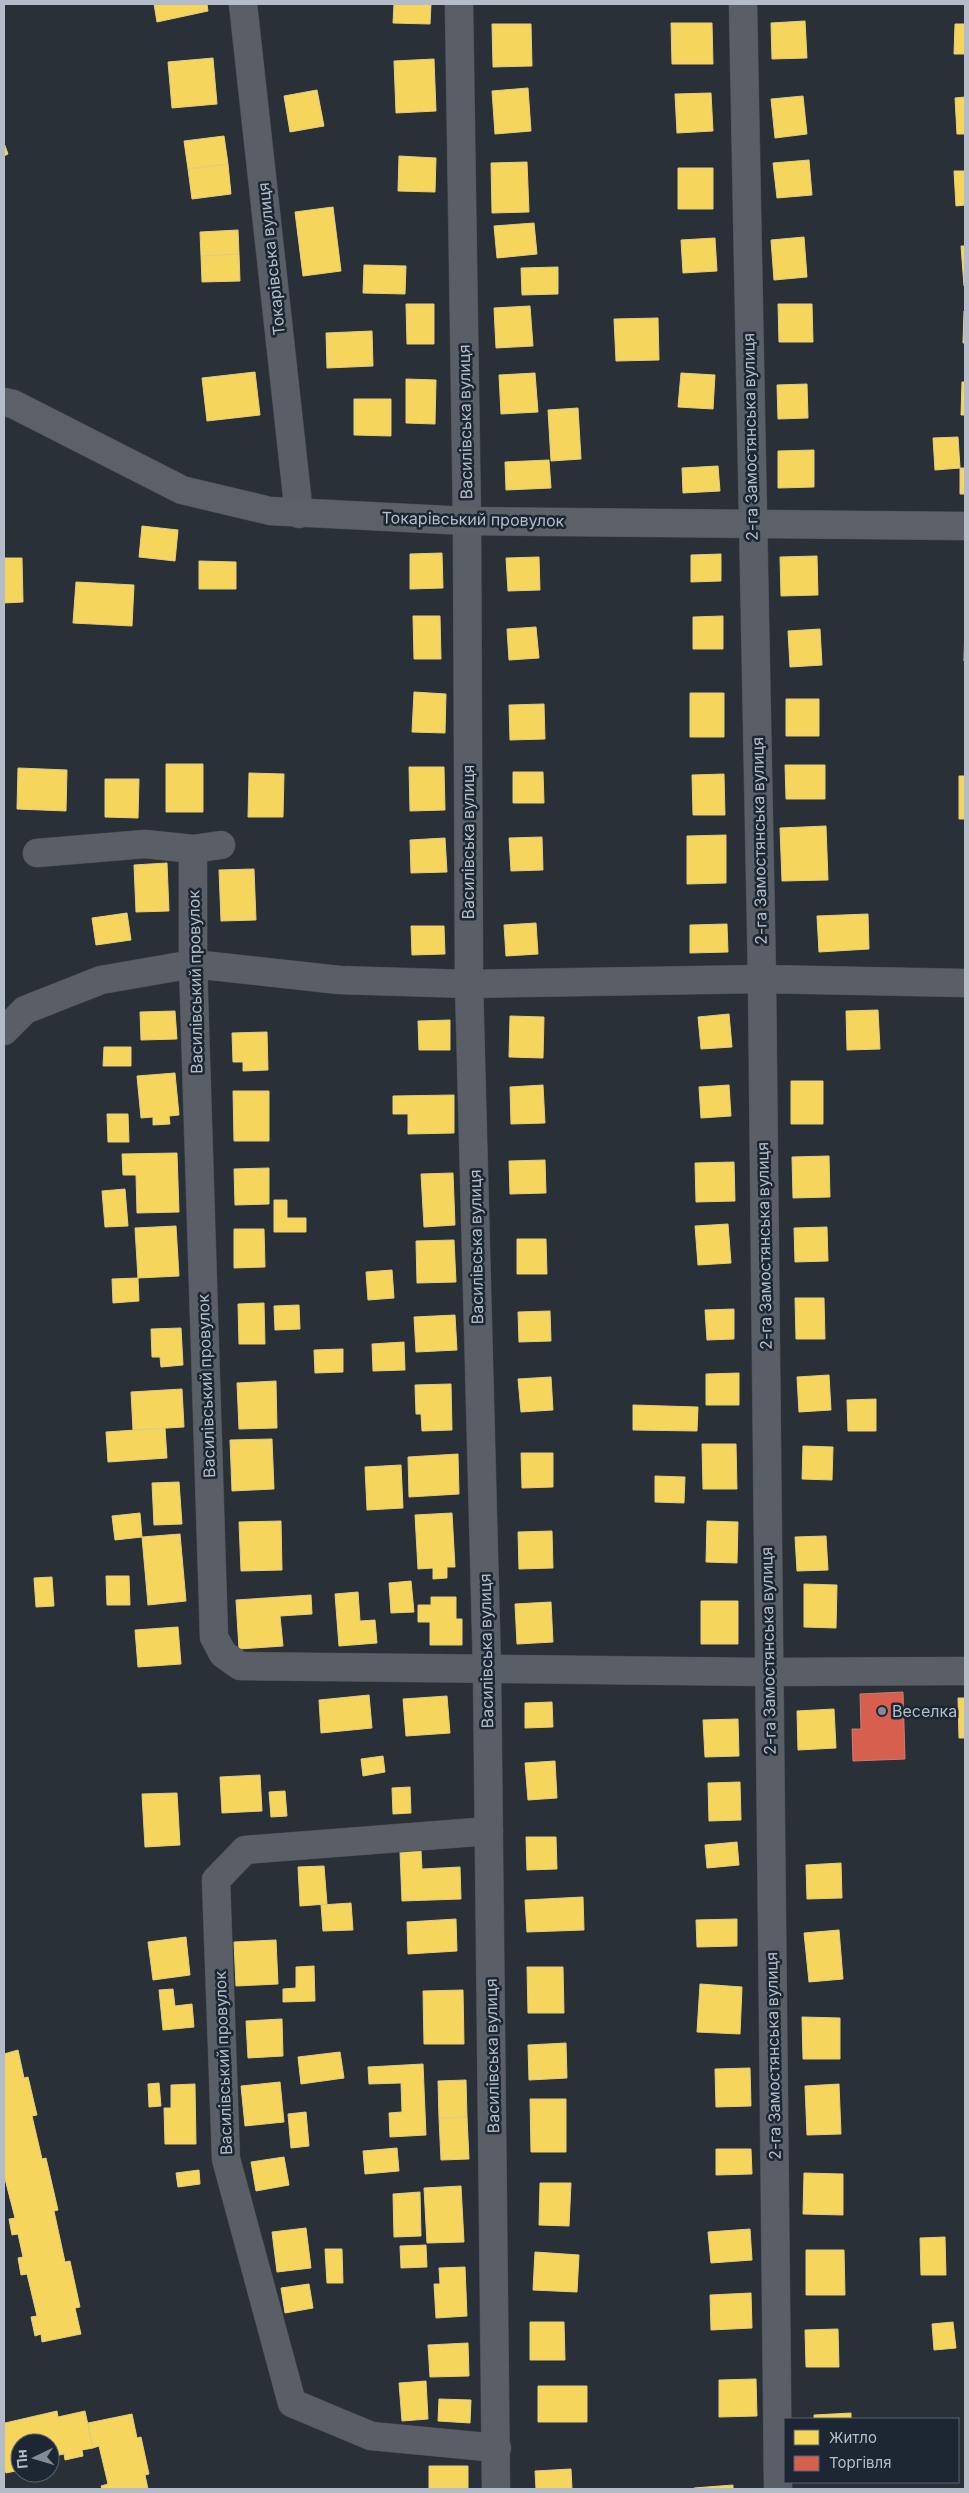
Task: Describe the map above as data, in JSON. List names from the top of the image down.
{
  "streets": {
    "main road": ["Токарівський провулок"],
    "street": [
      "Токарівська вулиця",
      "Василівська вулиця",
      "2-га Замостянська вулиця",
      "Василівський провулок"
    ]
  },
  "crossings": [
    ["Токарівська вулиця", "Токарівський провулок"],
    ["Василівська вулиця", "Токарівський провулок"],
    ["Василівська вулиця", "Василівський провулок"],
    ["2-га Замостянська вулиця", "Токарівський провулок"],
    ["2-га Замостянська вулиця", "Василівський провулок"]
  ],
  "places": ["Веселка"],
  "legend": ["Житло", "Торгівля"],
  "north": "left"
}
